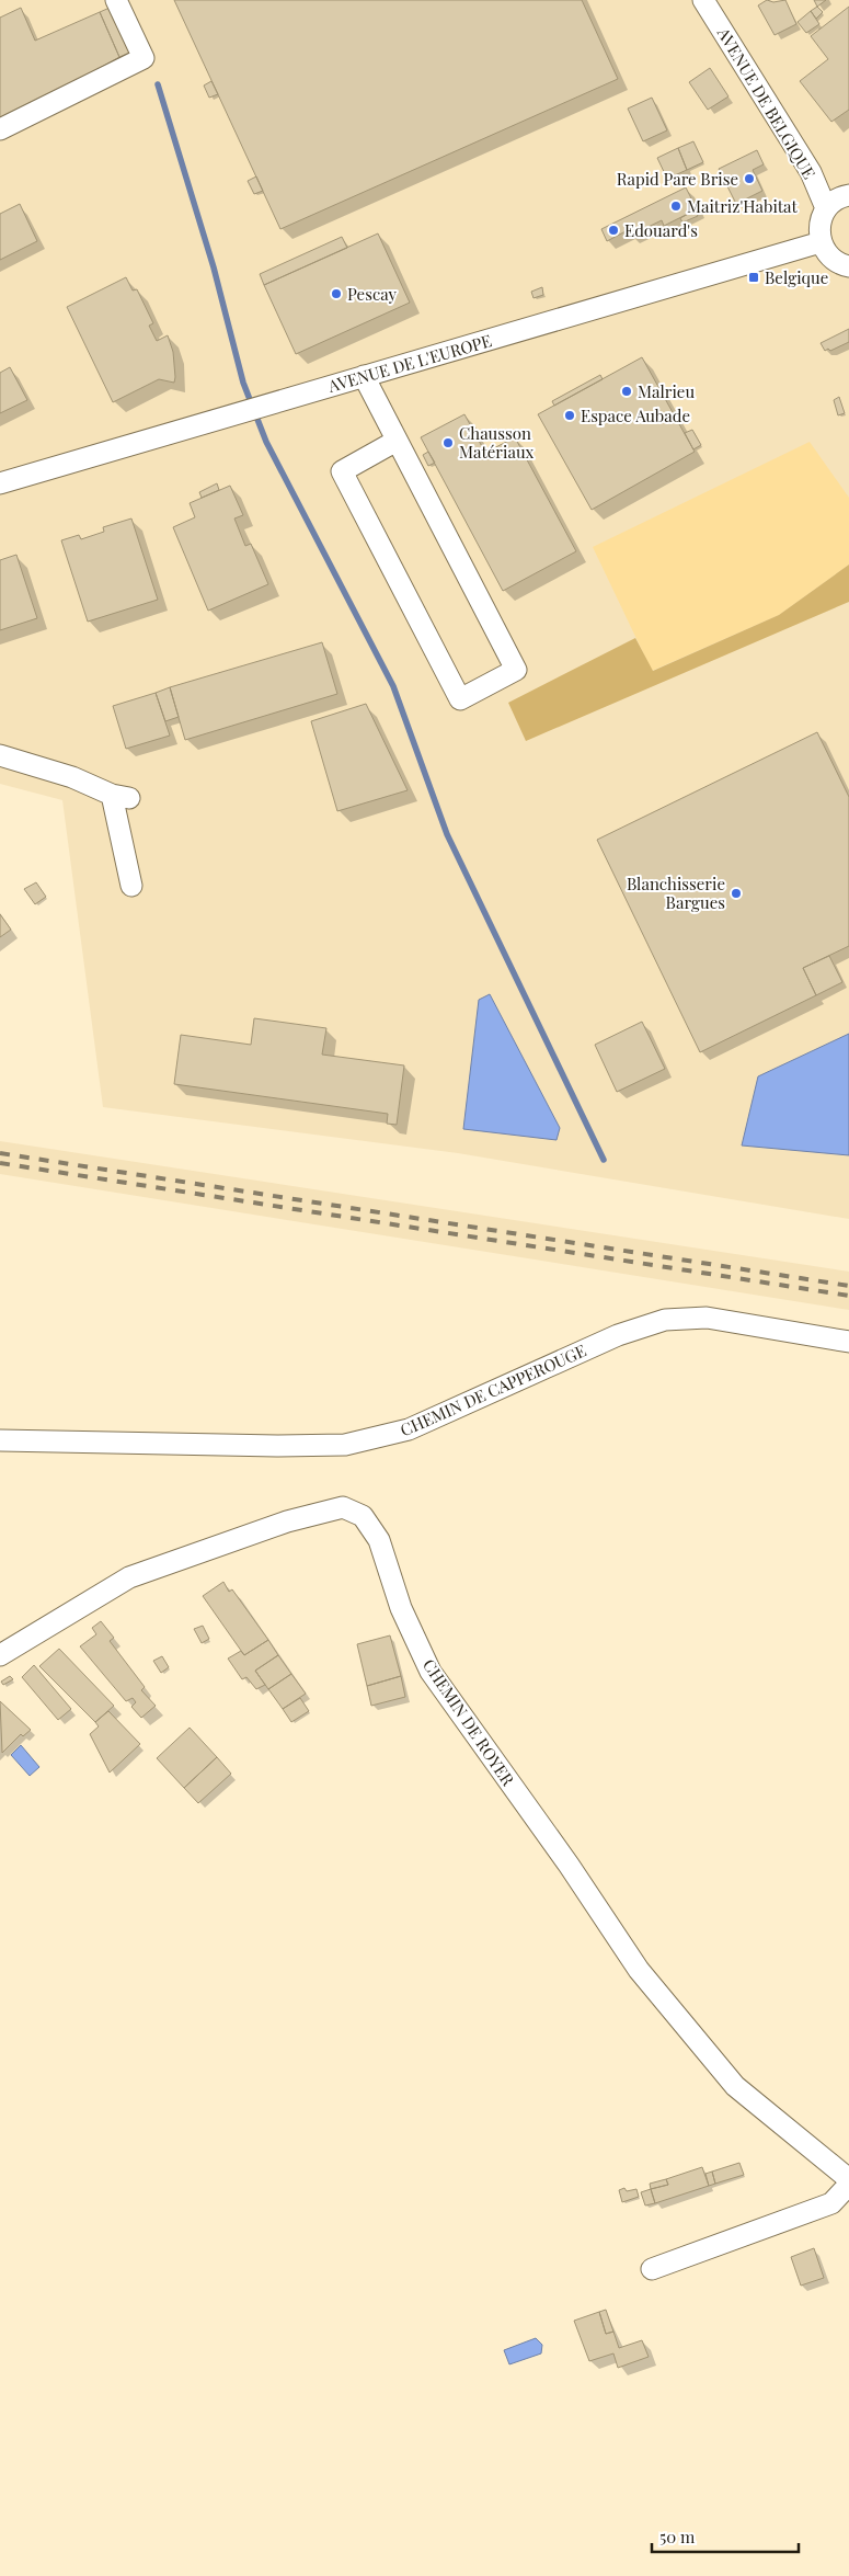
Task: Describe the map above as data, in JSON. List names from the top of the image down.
{
  "streets": {
    "street": [
      "AVENUE DE BELGIQUE",
      "AVENUE DE L'EUROPE",
      "CHEMIN DE CAPPEROUGE",
      "CHEMIN DE ROYER"
    ]
  },
  "places": {
    "other": [
      "Rapid Pare Brise",
      "Maitriz'Habitat",
      "Edouard's",
      "Pescay",
      "Malrieu",
      "Espace Aubade",
      "Chausson Matériaux",
      "Blanchisserie Bargues"
    ],
    "transit": ["Belgique"]
  },
  "scale_bar": "50 m"
}
